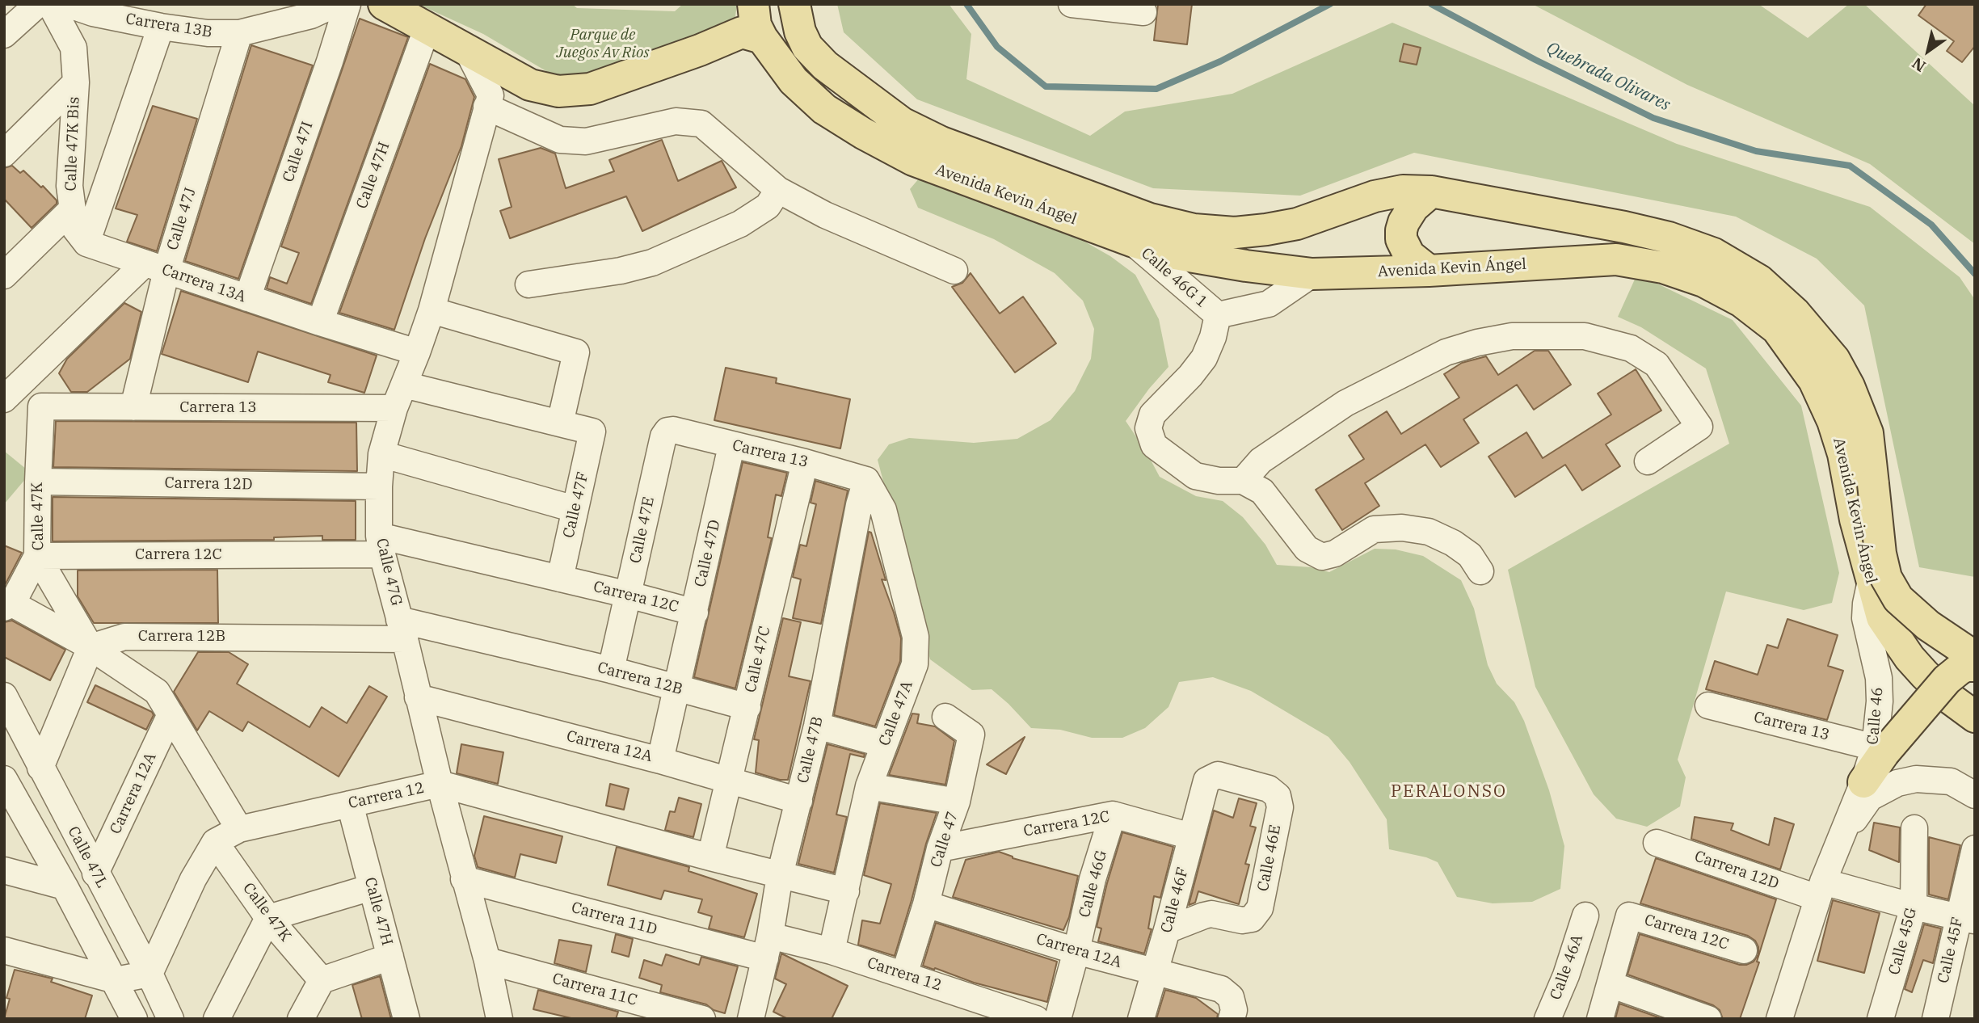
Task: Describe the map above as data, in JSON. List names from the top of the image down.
{
  "streets": {
    "main road": ["Avenida Kevin Ángel"],
    "street": [
      "Carrera 13B",
      "Calle 47K Bis",
      "Calle 47I",
      "Calle 47H",
      "Calle 47J",
      "Calle 46G 1",
      "Carrera 13A",
      "Carrera 13",
      "Carrera 12D",
      "Calle 47F",
      "Calle 47K",
      "Calle 47E",
      "Calle 47D",
      "Carrera 12C",
      "Calle 47G",
      "Carrera 12B",
      "Calle 47C",
      "Calle 47A",
      "Calle 46",
      "Carrera 12A",
      "Calle 47B",
      "Carrera 12",
      "Calle 47",
      "Calle 47L",
      "Calle 46E",
      "Calle 46G",
      "Calle 46F",
      "Carrera 11D",
      "Calle 45G",
      "Calle 45F",
      "Calle 46A",
      "Carrera 11C"
    ]
  },
  "crossings": [
    ["Carrera 13B", "Calle 47J"],
    ["Calle 47I", "Carrera 13A"],
    ["Calle 47H", "Carrera 13A"],
    ["Calle 47H", "Carrera 12"],
    ["Avenida Kevin Ángel", "Calle 46G 1"],
    ["Avenida Kevin Ángel", "Calle 46"],
    ["Calle 47J", "Carrera 13A"],
    ["Calle 47J", "Carrera 13"],
    ["Carrera 13A", "Calle 47G"],
    ["Carrera 13", "Calle 47K"],
    ["Carrera 13", "Calle 47E"],
    ["Carrera 13", "Calle 47D"],
    ["Carrera 13", "Calle 47G"],
    ["Carrera 13", "Calle 47C"],
    ["Carrera 13", "Calle 47A"],
    ["Carrera 13", "Calle 46"],
    ["Carrera 13", "Calle 47B"],
    ["Carrera 12D", "Calle 47K"],
    ["Carrera 12D", "Calle 47G"],
    ["Carrera 12D", "Calle 45G"],
    ["Carrera 12D", "Calle 45F"],
    ["Calle 47F", "Carrera 12C"],
    ["Calle 47K", "Carrera 12C"],
    ["Calle 47K", "Carrera 12B"],
    ["Calle 47K", "Carrera 12A"],
    ["Calle 47K", "Carrera 12"],
    ["Calle 47E", "Carrera 12C"],
    ["Calle 47E", "Carrera 12B"],
    ["Calle 47D", "Carrera 12C"],
    ["Calle 47D", "Carrera 12B"],
    ["Calle 47D", "Carrera 12A"],
    ["Carrera 12C", "Calle 47G"],
    ["Carrera 12C", "Calle 47"],
    ["Carrera 12C", "Calle 46G"],
    ["Carrera 12C", "Calle 46F"],
    ["Calle 47G", "Carrera 12B"],
    ["Calle 47G", "Carrera 12A"],
    ["Calle 47G", "Carrera 12"],
    ["Calle 47G", "Carrera 11D"],
    ["Calle 47G", "Carrera 11C"],
    ["Carrera 12B", "Calle 47C"],
    ["Calle 47C", "Carrera 12A"],
    ["Calle 47C", "Carrera 12"],
    ["Calle 47A", "Calle 47B"],
    ["Calle 47A", "Carrera 12"],
    ["Carrera 12A", "Calle 47B"],
    ["Carrera 12A", "Calle 47"],
    ["Carrera 12A", "Calle 47L"],
    ["Carrera 12A", "Calle 46G"],
    ["Carrera 12A", "Calle 46F"],
    ["Calle 47B", "Carrera 12"],
    ["Calle 47B", "Carrera 11D"],
    ["Carrera 12", "Calle 47"],
    ["Carrera 12", "Carrera 11D"],
    ["Calle 46E", "Calle 46F"]
  ],
  "districts": ["PERALONSO"],
  "water": ["Quebrada Olivares"],
  "parks": ["Parque de Juegos Av Rios"],
  "north": "bottom left"
}
